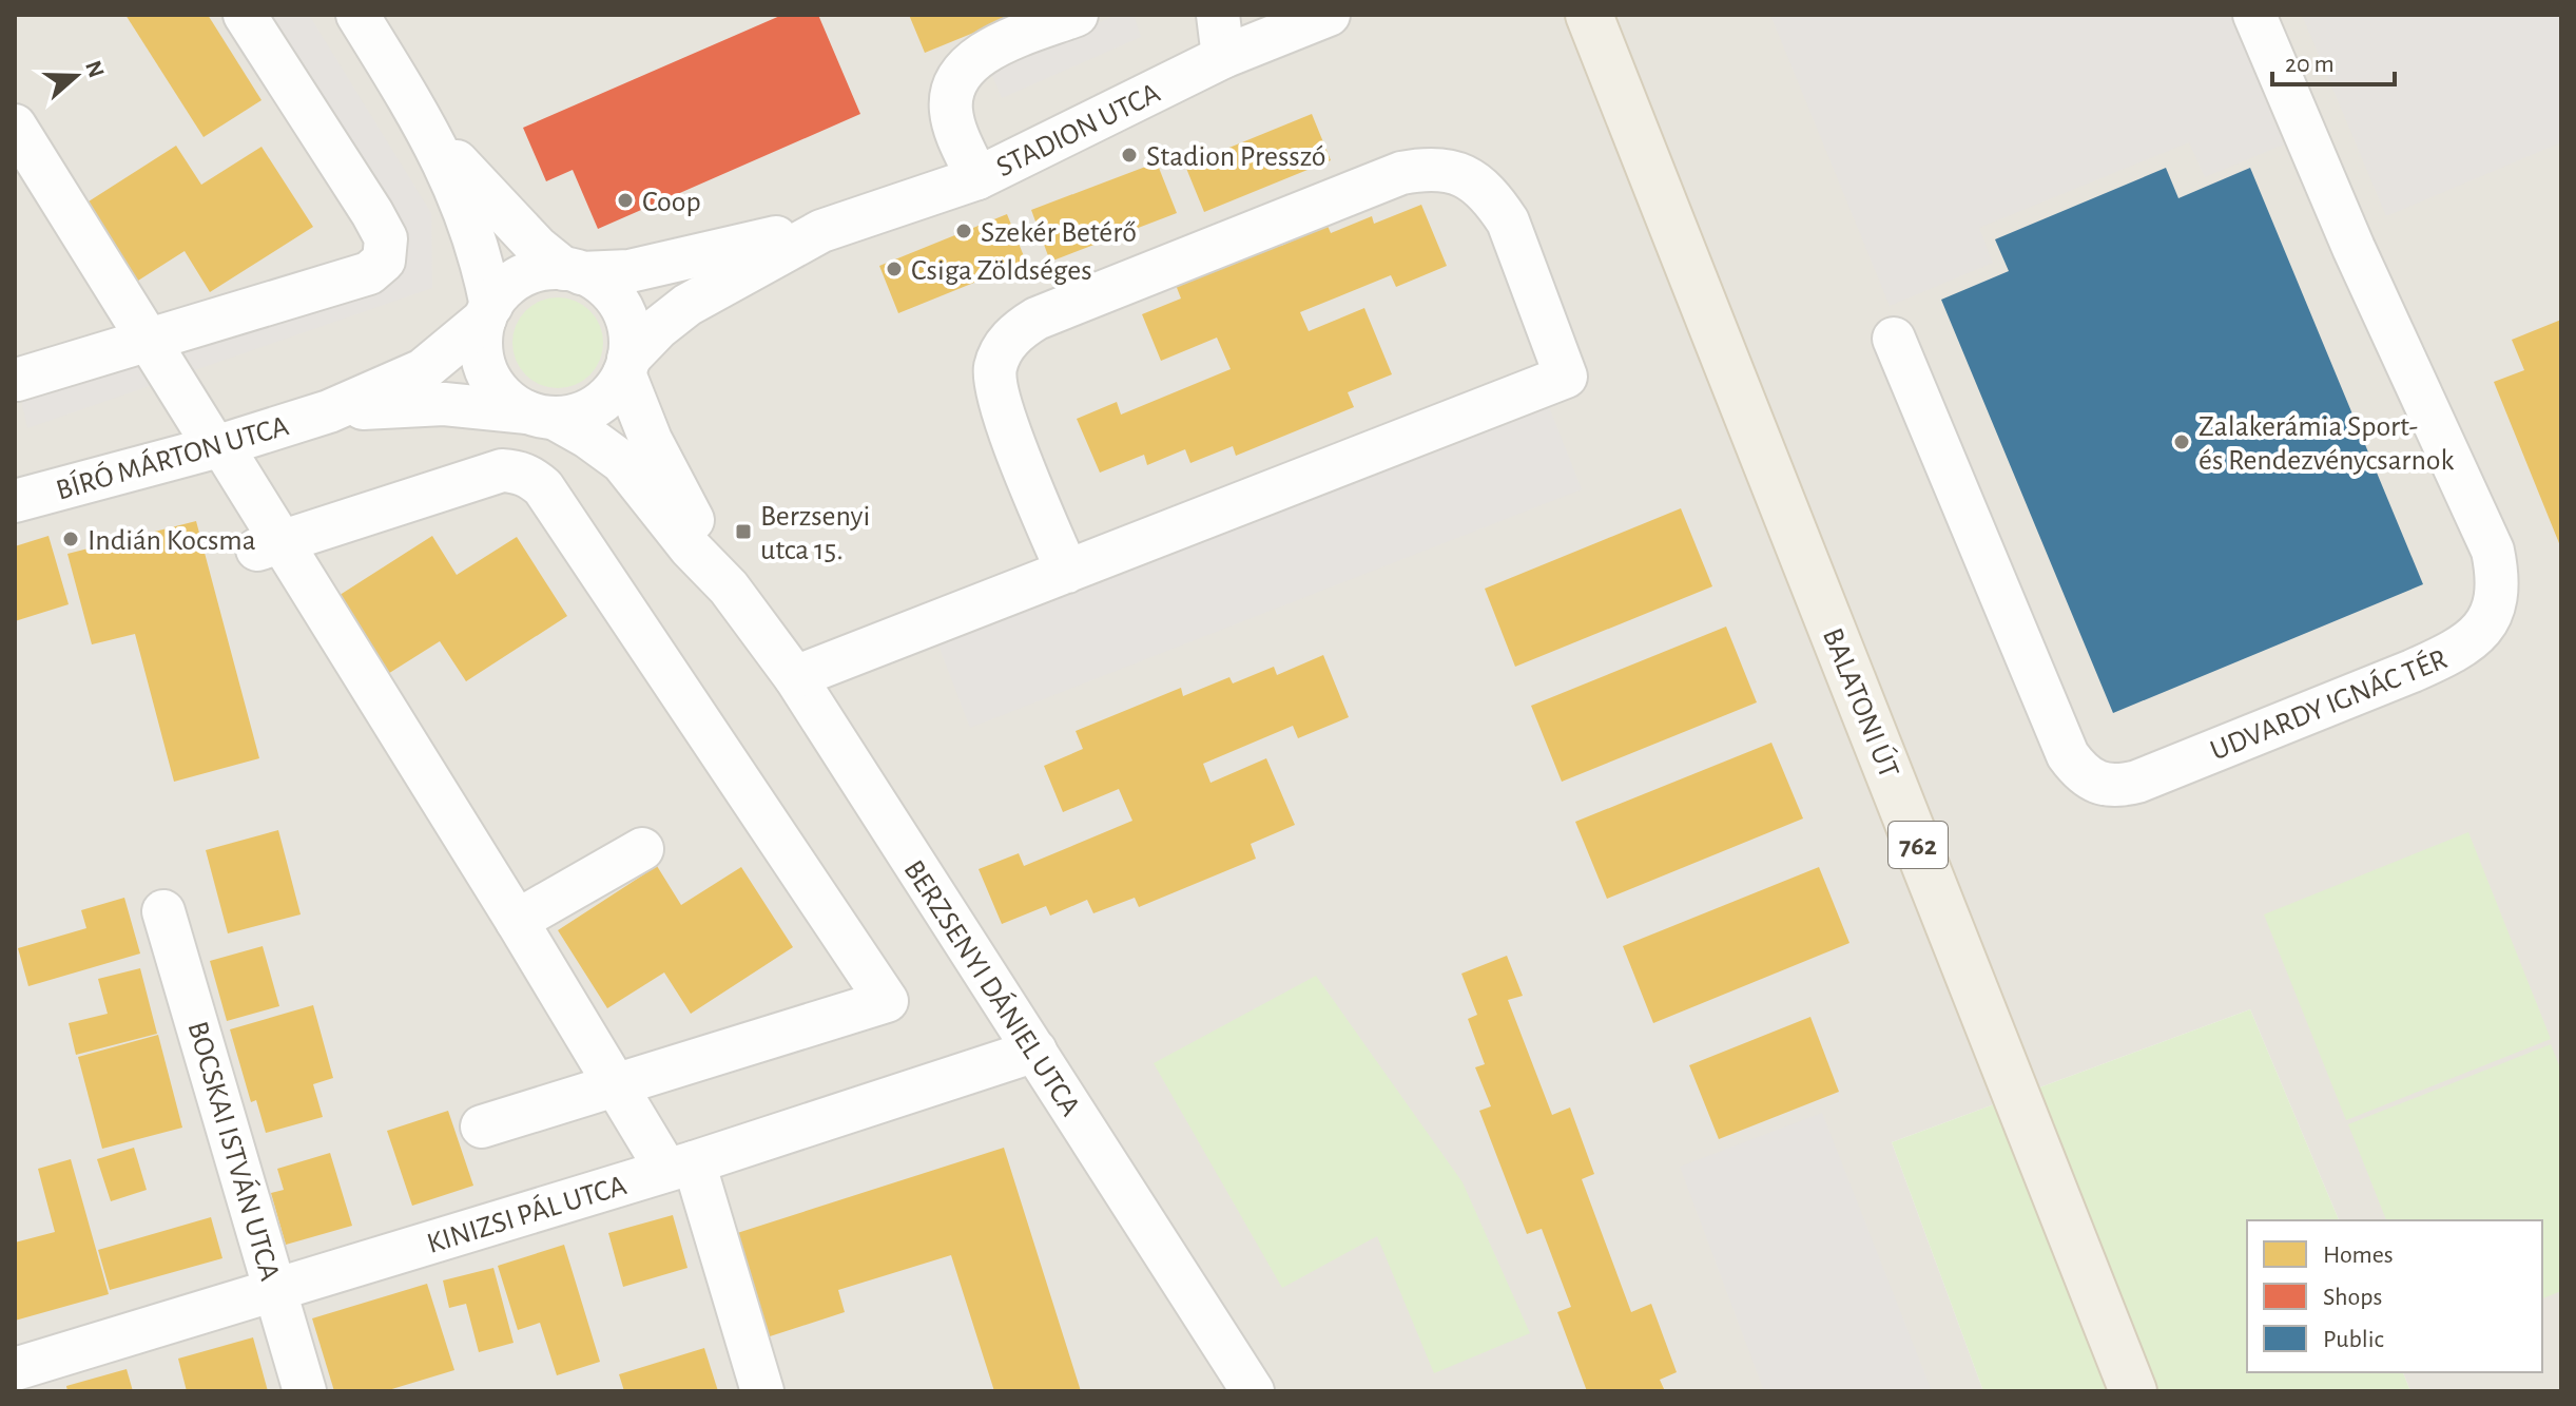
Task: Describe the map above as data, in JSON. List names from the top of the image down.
{
  "streets": {
    "main road": ["BALATONI ÚT", "762"],
    "street": [
      "STADION UTCA",
      "BÍRÓ MÁRTON UTCA",
      "UDVARDY IGNÁC TÉR",
      "BERZSENYI DÁNIEL UTCA",
      "BOCSKAI ISTVÁN UTCA",
      "KINIZSI PÁL UTCA"
    ]
  },
  "crossings": [
    ["STADION UTCA", "BÍRÓ MÁRTON UTCA"],
    ["STADION UTCA", "BERZSENYI DÁNIEL UTCA"],
    ["BÍRÓ MÁRTON UTCA", "BERZSENYI DÁNIEL UTCA"],
    ["BERZSENYI DÁNIEL UTCA", "KINIZSI PÁL UTCA"],
    ["BOCSKAI ISTVÁN UTCA", "KINIZSI PÁL UTCA"]
  ],
  "places": {
    "other": [
      "Stadion Presszó",
      "Coop",
      "Szekér Betérő",
      "Csiga Zöldséges",
      "Zalakerámia Sport- és Rendezvénycsarnok",
      "Indián Kocsma"
    ],
    "transit": ["Berzsenyi utca 15."]
  },
  "legend": ["Homes", "Shops", "Public"],
  "scale_bar": "20 m",
  "north": "right"
}
